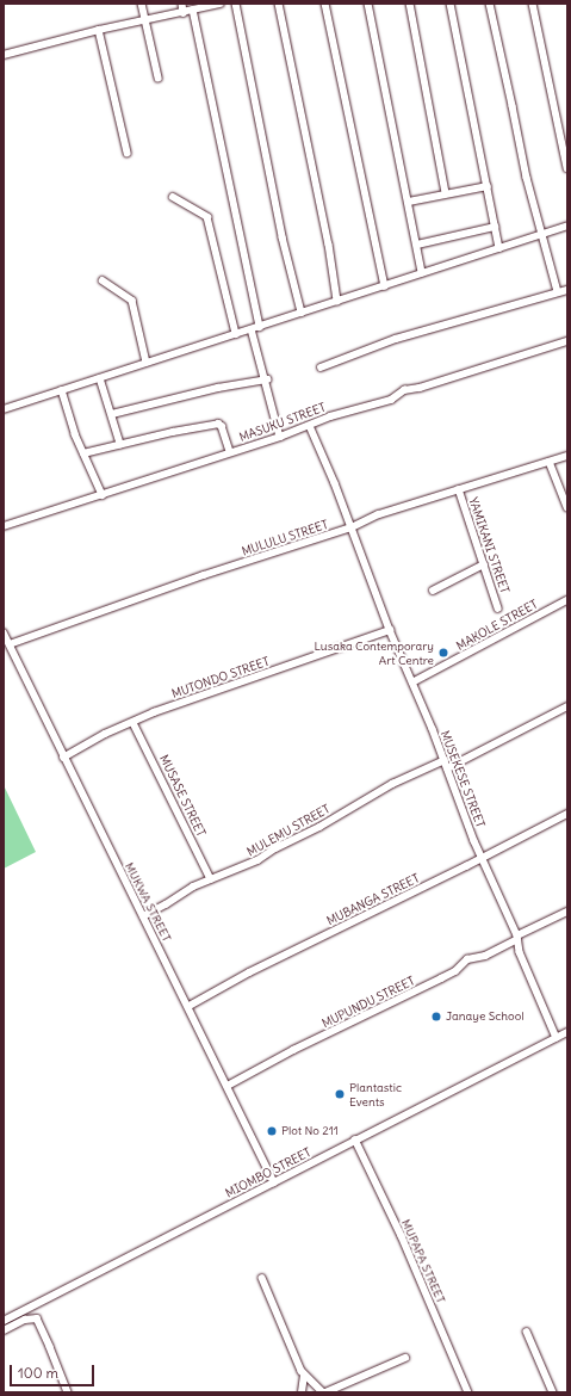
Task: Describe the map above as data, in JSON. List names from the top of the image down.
{
  "streets": {
    "street": [
      "MASUKU STREET",
      "MULULU STREET",
      "YAMIKANI STREET",
      "MAKOLE STREET",
      "MUTONDO STREET",
      "MUSEKESE STREET",
      "MUSASE STREET",
      "MULEMU STREET",
      "MUBANGA STREET",
      "MUKWA STREET",
      "MUPUNDU STREET",
      "MIOMBO STREET",
      "MUPAPA STREET"
    ]
  },
  "crossings": [
    ["MASUKU STREET", "MUSEKESE STREET"],
    ["MULULU STREET", "YAMIKANI STREET"],
    ["MULULU STREET", "MUSEKESE STREET"],
    ["MULULU STREET", "MUKWA STREET"],
    ["MAKOLE STREET", "MUSEKESE STREET"],
    ["MUTONDO STREET", "MUSEKESE STREET"],
    ["MUTONDO STREET", "MUSASE STREET"],
    ["MUTONDO STREET", "MUKWA STREET"],
    ["MUSEKESE STREET", "MULEMU STREET"],
    ["MUSEKESE STREET", "MUBANGA STREET"],
    ["MUSEKESE STREET", "MUPUNDU STREET"],
    ["MUSEKESE STREET", "MIOMBO STREET"],
    ["MUSASE STREET", "MULEMU STREET"],
    ["MULEMU STREET", "MUKWA STREET"],
    ["MUBANGA STREET", "MUKWA STREET"],
    ["MUKWA STREET", "MUPUNDU STREET"],
    ["MUKWA STREET", "MIOMBO STREET"],
    ["MIOMBO STREET", "MUPAPA STREET"]
  ],
  "places": [
    "Lusaka Contemporary Art Centre",
    "Janaye School",
    "Plantastic Events",
    "Plot No 211"
  ],
  "scale_bar": "100 m"
}
